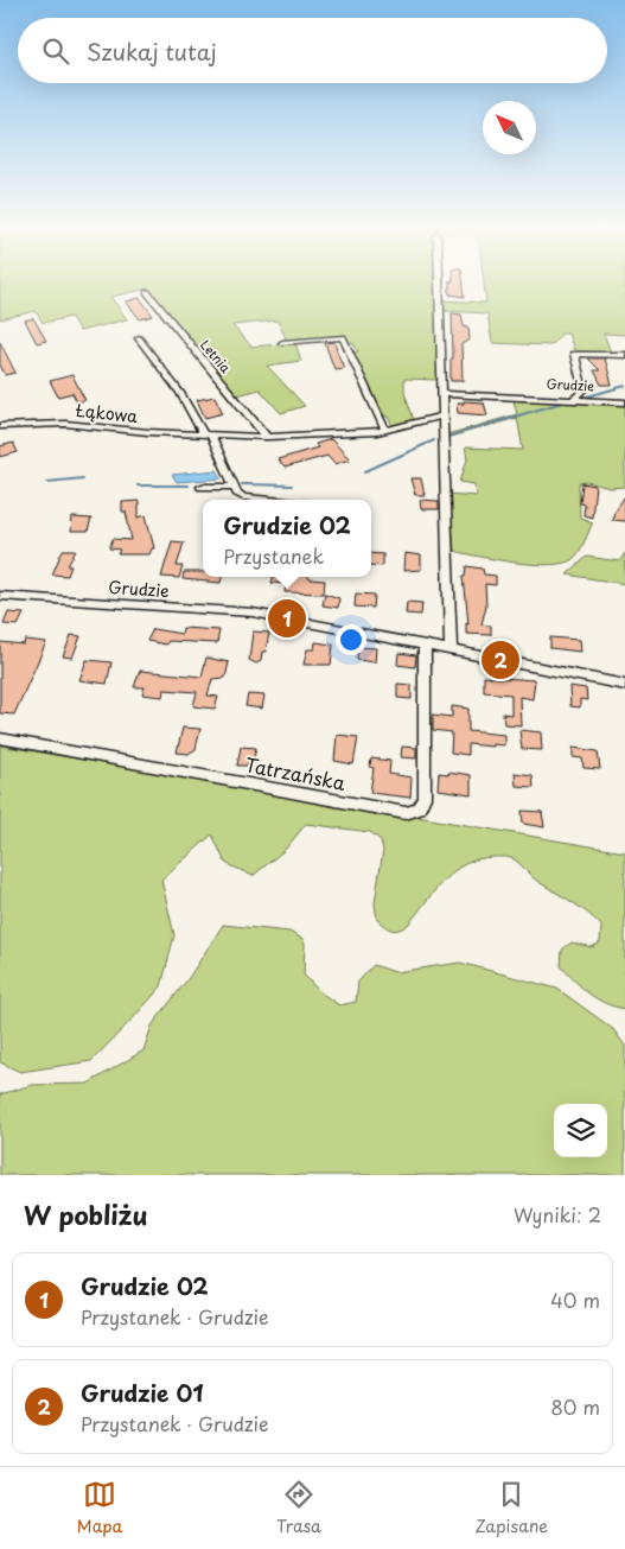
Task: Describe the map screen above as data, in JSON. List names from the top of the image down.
{
  "streets": {
    "street": [
      "Letnia",
      "Grudzie",
      "Łąkowa",
      "Tatrzańska"
    ]
  },
  "crossings": [
    ["Letnia", "Łąkowa"],
    ["Grudzie", "Tatrzańska"]
  ],
  "north": "top left",
  "page": {
    "search": "Szukaj tutaj",
    "popup": ["Grudzie 02", "Przystanek"],
    "pins": ["1", "2"],
    "heading": ["W pobliżu", "Wyniki: 2"],
    "list": [
      {
        "mark": "1",
        "name": "Grudzie 02",
        "note": "Przystanek · Grudzie",
        "value": "40 m"
      },
      {
        "mark": "2",
        "name": "Grudzie 01",
        "note": "Przystanek · Grudzie",
        "value": "80 m"
      }
    ],
    "nav": ["Mapa", "Trasa", "Zapisane"]
  }
}
